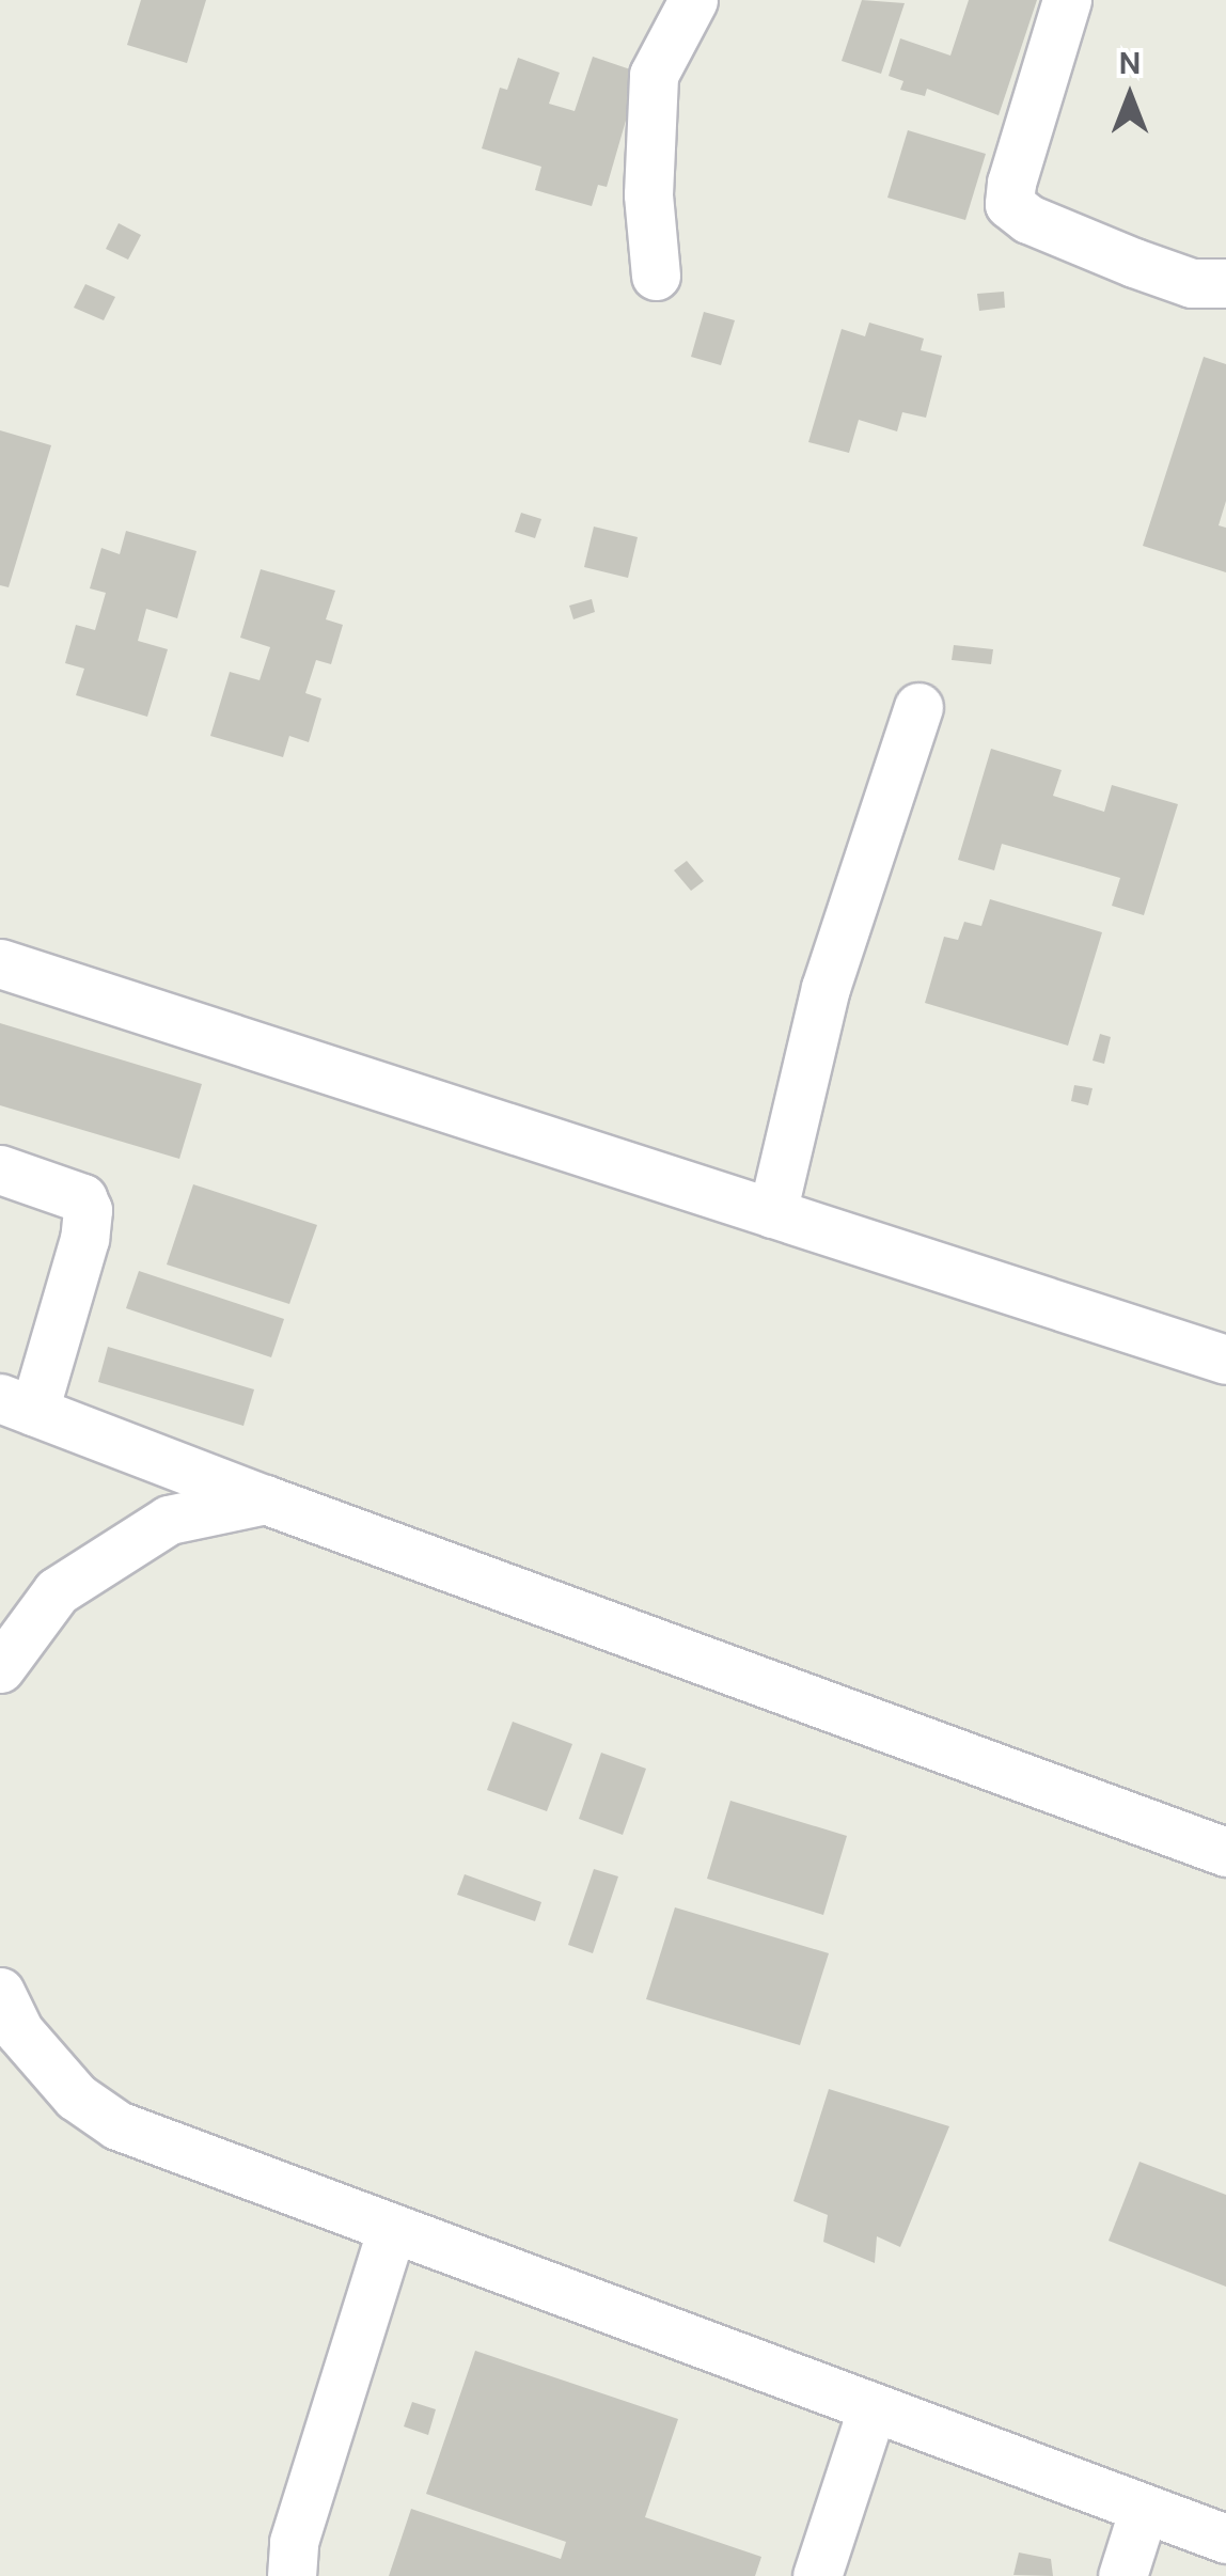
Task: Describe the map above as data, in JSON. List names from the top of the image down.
{
  "north": "top"
}
